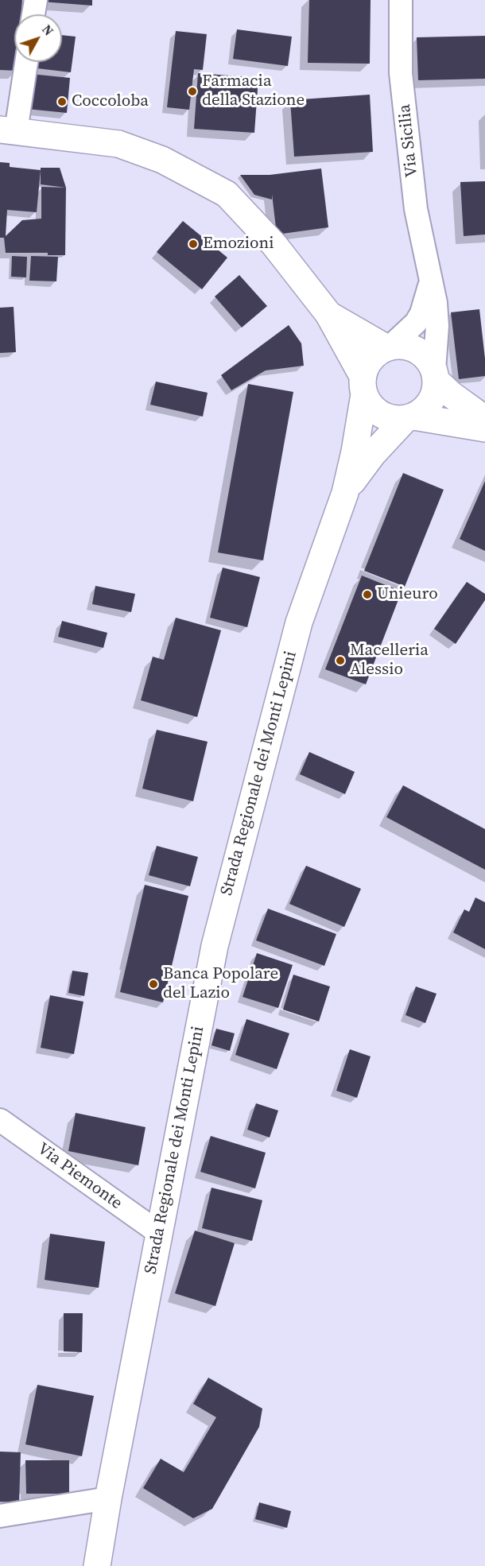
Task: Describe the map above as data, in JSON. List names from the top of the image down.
{
  "streets": {
    "street": ["Via Sicilia", "Strada Regionale dei Monti Lepini", "Via Piemonte"]
  },
  "crossings": [
    ["Via Sicilia", "Strada Regionale dei Monti Lepini"],
    ["Strada Regionale dei Monti Lepini", "Via Piemonte"]
  ],
  "places": [
    "Farmacia della Stazione",
    "Coccoloba",
    "Emozioni",
    "Unieuro",
    "Macelleria Alessio",
    "Banca Popolare del Lazio"
  ],
  "north": "top right"
}
